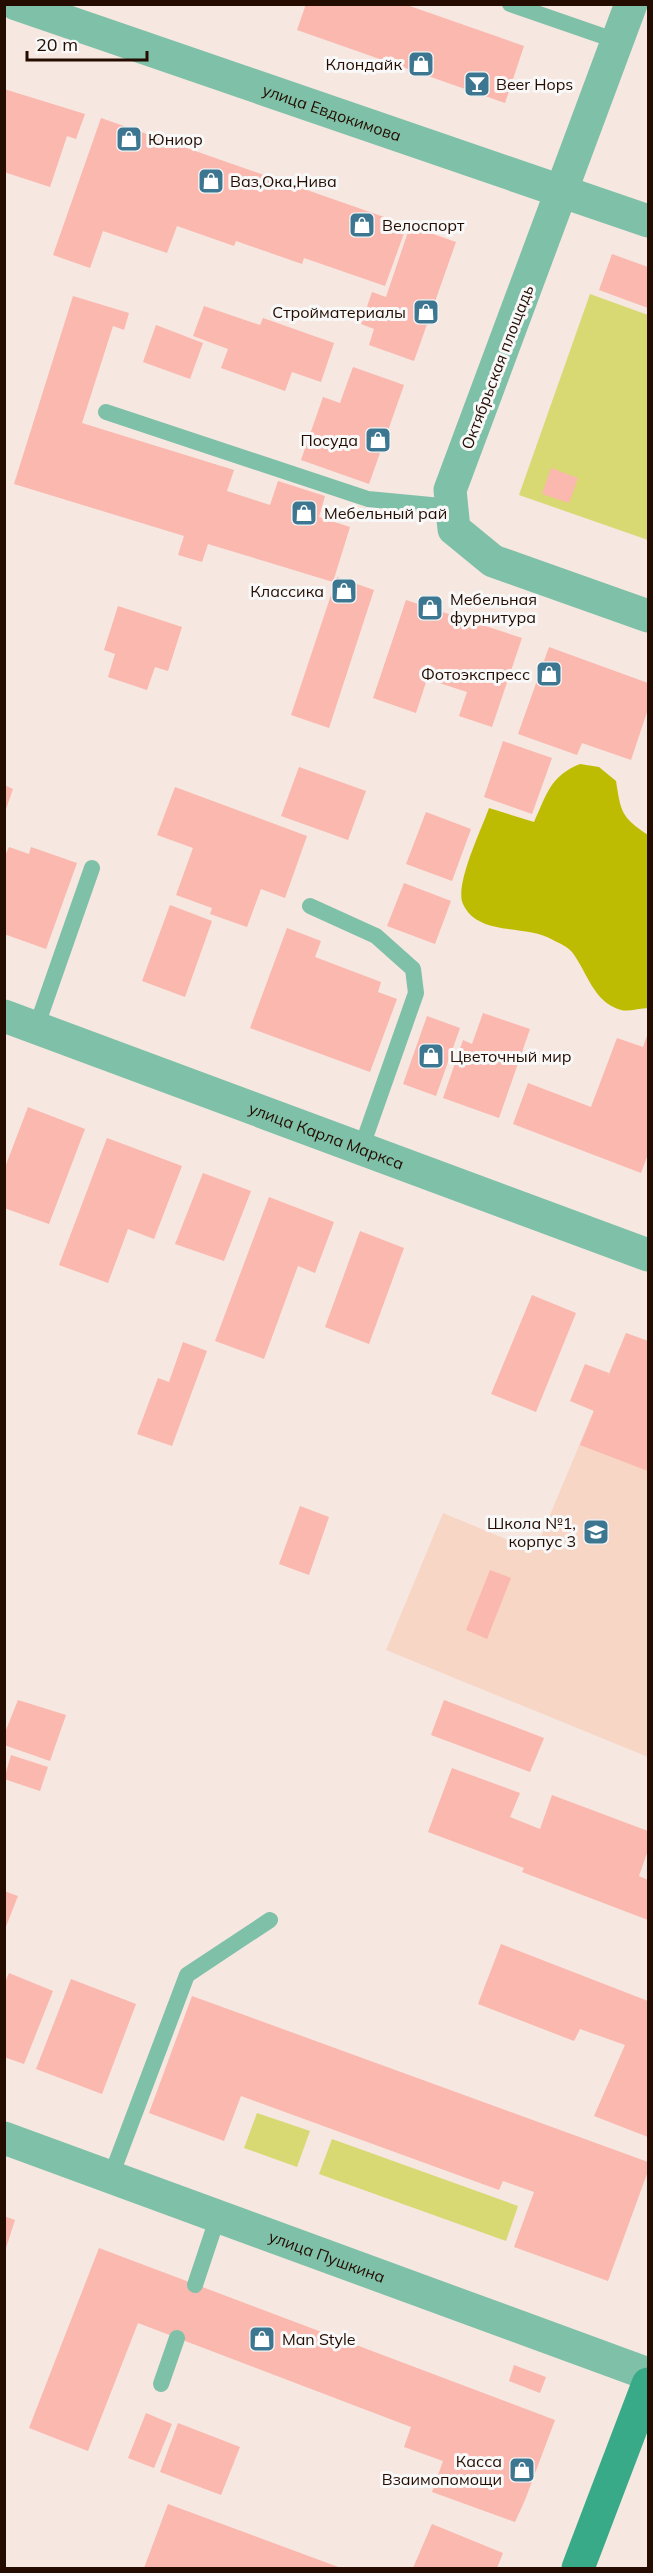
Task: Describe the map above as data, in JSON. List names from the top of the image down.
{
  "streets": {
    "street": [
      "улица Евдокимова",
      "Октябрьская площадь",
      "улица Карла Маркса",
      "улица Пушкина"
    ]
  },
  "crossings": [
    ["улица Евдокимова", "Октябрьская площадь"]
  ],
  "places": {
    "shop": [
      "Клондайк",
      "Юниор",
      "Ваз,Ока,Нива",
      "Велоспорт",
      "Стройматериалы",
      "Посуда",
      "Мебельный рай",
      "Классика",
      "Мебельная фурнитура",
      "Фотоэкспресс",
      "Цветочный мир",
      "Man Style",
      "Касса Взаимопомощи"
    ],
    "bar": ["Beer Hops"],
    "school or university": ["Школа №1, корпус 3"]
  },
  "scale_bar": "20 m"
}
